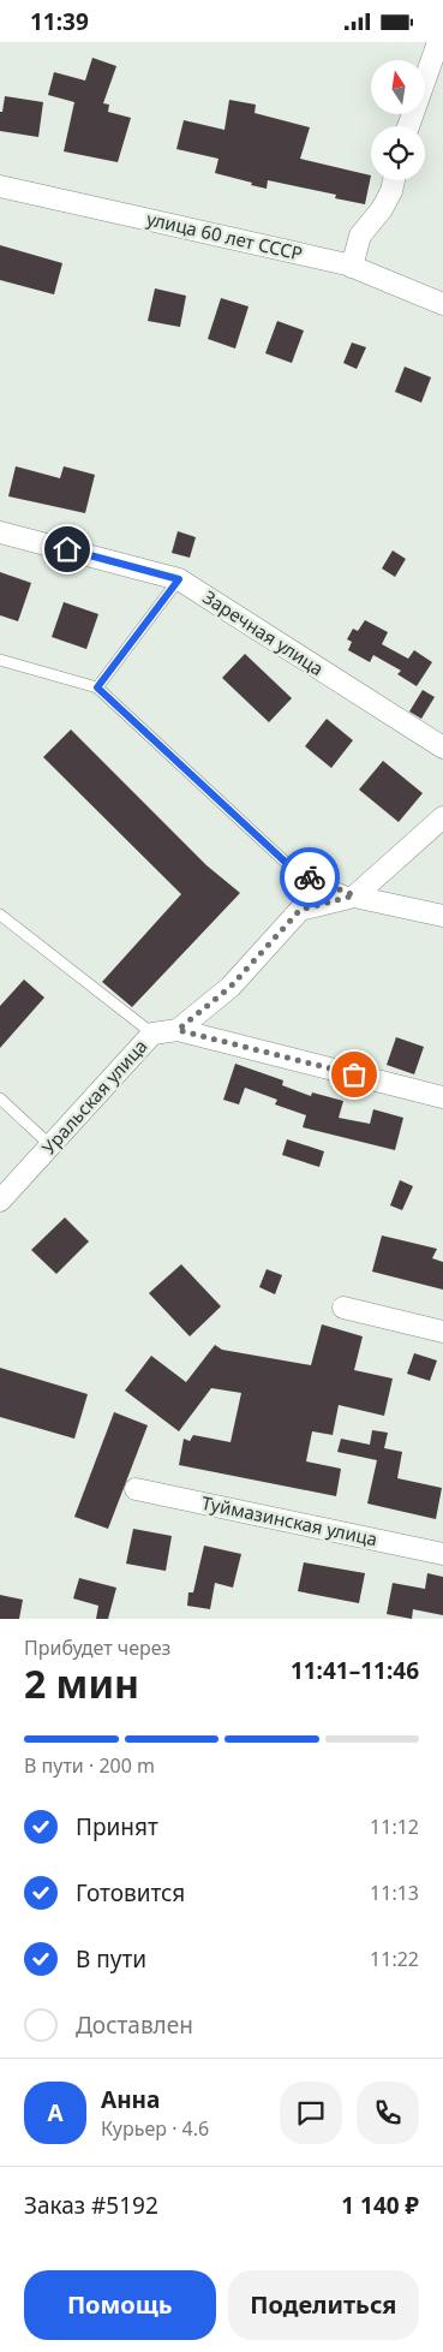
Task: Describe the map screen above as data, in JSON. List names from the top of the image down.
{
  "streets": {
    "street": [
      "улица 60 лет СССР",
      "Заречная улица",
      "Уральская улица",
      "Туймазинская улица"
    ]
  },
  "north": "top",
  "page": {
    "status": "11:39",
    "heading": ["2 мин", "Прибудет через", "11:41–11:46"],
    "panel": [
      "Анна",
      "Курьер · 4.6",
      "Заказ #5192",
      "1 140 ₽"
    ],
    "bar": "В пути · 200 m",
    "list": [
      ["Принят", "11:12"],
      ["Готовится", "11:13"],
      ["В пути", "11:22"],
      "Доставлен"
    ],
    "round": "А",
    "buttons": ["Помощь", "Поделиться"]
  }
}
